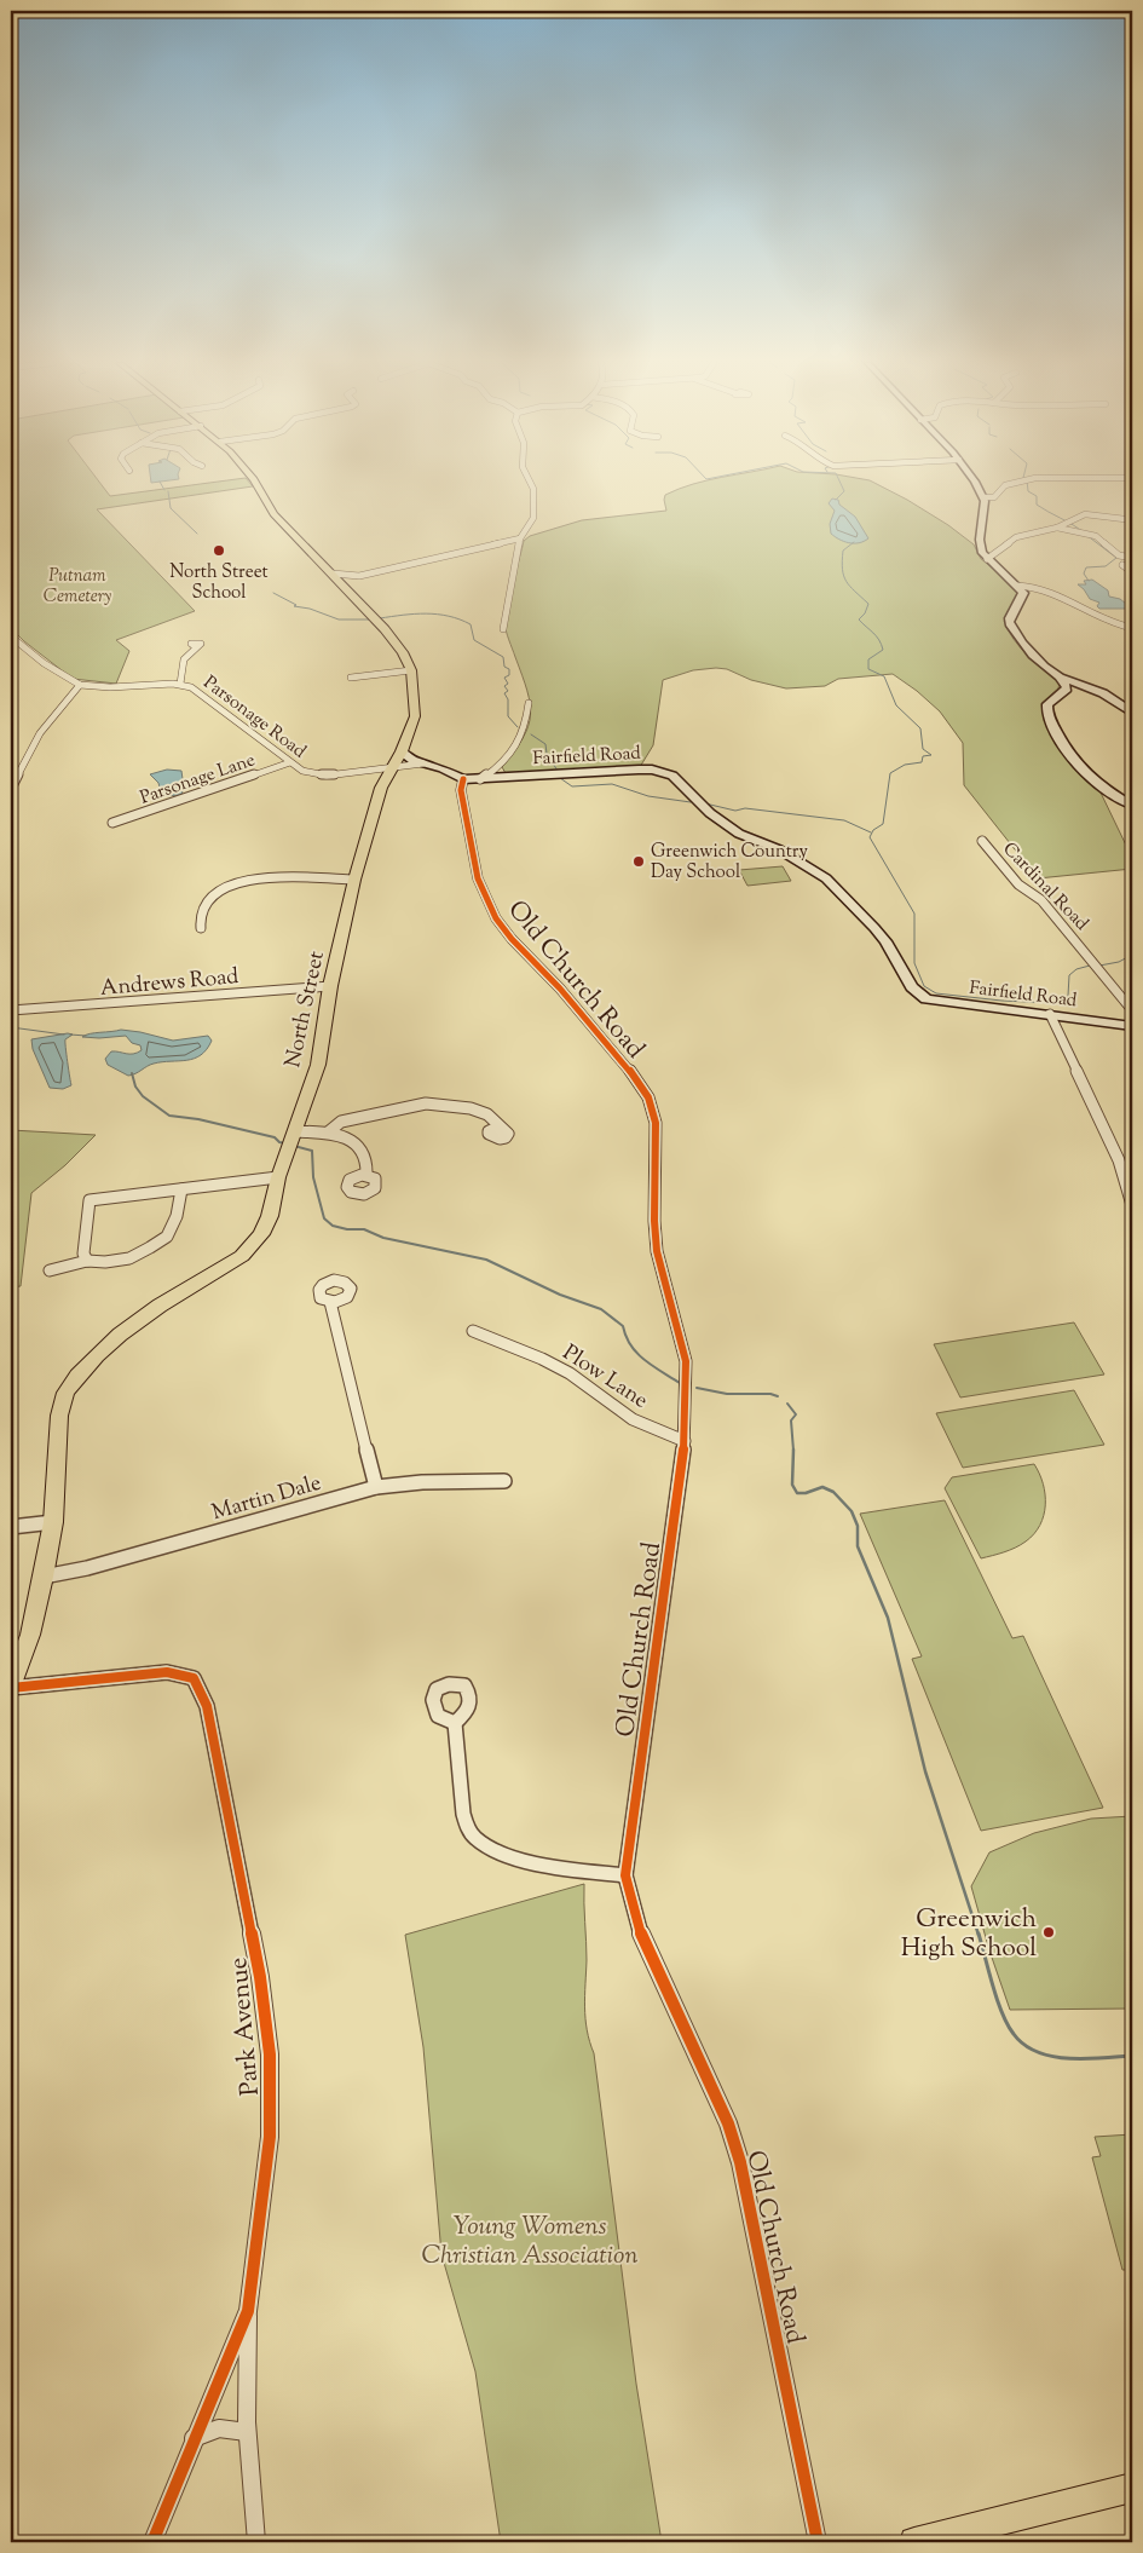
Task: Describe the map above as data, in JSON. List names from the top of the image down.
{
  "streets": {
    "main road": ["North Street"],
    "street": [
      "Parsonage Road",
      "Fairfield Road",
      "Parsonage Lane",
      "Cardinal Road",
      "Old Church Road",
      "Andrews Road",
      "Plow Lane",
      "Martin Dale",
      "Park Avenue"
    ]
  },
  "crossings": [
    ["Parsonage Road", "Fairfield Road"],
    ["Parsonage Road", "Parsonage Lane"],
    ["Parsonage Road", "North Street"],
    ["Fairfield Road", "Old Church Road"],
    ["Fairfield Road", "North Street"],
    ["Old Church Road", "Plow Lane"],
    ["Andrews Road", "North Street"],
    ["North Street", "Martin Dale"],
    ["North Street", "Park Avenue"]
  ],
  "parks": ["Putnam Cemetery", "Young Womens Christian Association"],
  "places": ["North Street School", "Greenwich Country Day School", "Greenwich High School"]
}
